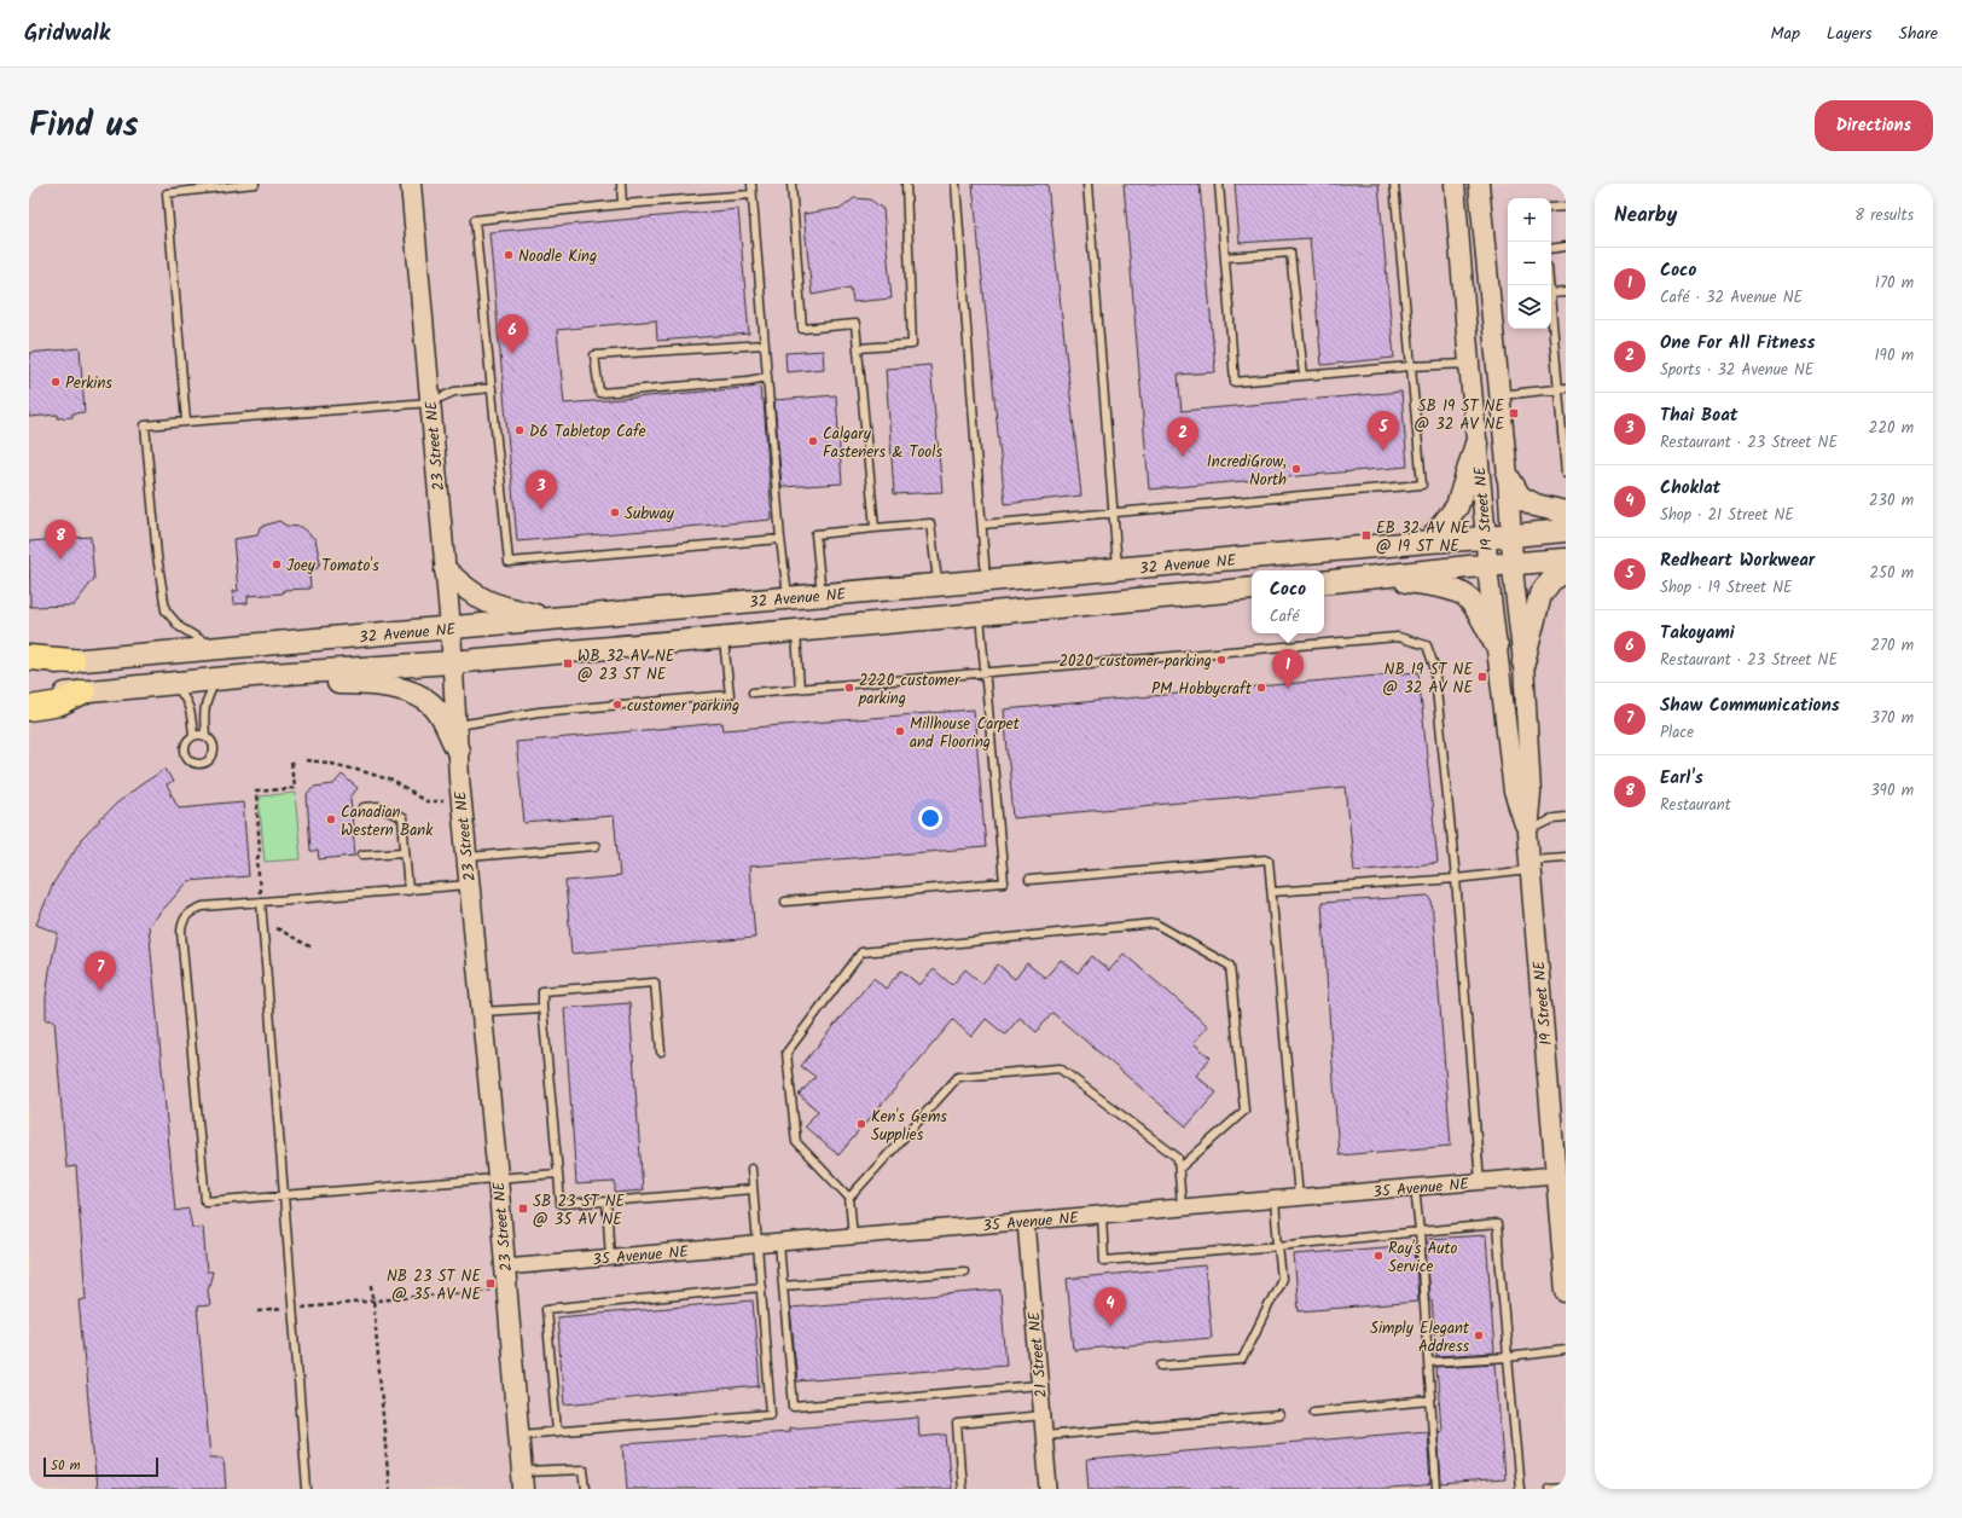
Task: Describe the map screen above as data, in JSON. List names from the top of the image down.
{
  "streets": {
    "main road": ["32 Avenue NE"],
    "street": [
      "23 Street NE",
      "19 Street NE",
      "35 Avenue NE",
      "21 Street NE"
    ]
  },
  "crossings": [
    ["23 Street NE", "32 Avenue NE"],
    ["23 Street NE", "35 Avenue NE"],
    ["19 Street NE", "32 Avenue NE"],
    ["19 Street NE", "35 Avenue NE"],
    ["35 Avenue NE", "21 Street NE"]
  ],
  "places": {
    "other": [
      "Noodle King",
      "Perkins",
      "D6 Tabletop Cafe",
      "Calgary Fasteners & Tools",
      "IncrediGrow, North",
      "Subway",
      "Joey Tomato's",
      "2020 customer parking",
      "2220 customer parking",
      "PM Hobbycraft",
      "customer parking",
      "Millhouse Carpet and Flooring",
      "Canadian Western Bank",
      "Ken's Gems Supplies",
      "Ray's Auto Service",
      "Simply Elegant Address"
    ],
    "transit": [
      "SB 19 ST NE @ 32 AV NE",
      "EB 32 AV NE @ 19 ST NE",
      "WB 32 AV NE @ 23 ST NE",
      "NB 19 ST NE @ 32 AV NE",
      "SB 23 ST NE @ 35 AV NE",
      "NB 23 ST NE @ 35 AV NE"
    ]
  },
  "scale_bar": "50 m",
  "page": {
    "header": "Gridwalk",
    "nav": ["Map", "Layers", "Share"],
    "title": "Find us",
    "buttons": "Directions",
    "heading": ["Nearby", "8 results"],
    "map_buttons": ["+", "−"],
    "list": [
      {
        "mark": "1",
        "name": "Coco",
        "note": "Café · 32 Avenue NE",
        "value": "170 m"
      },
      {
        "mark": "2",
        "name": "One For All Fitness",
        "note": "Sports · 32 Avenue NE",
        "value": "190 m"
      },
      {
        "mark": "3",
        "name": "Thai Boat",
        "note": "Restaurant · 23 Street NE",
        "value": "220 m"
      },
      {
        "mark": "4",
        "name": "Choklat",
        "note": "Shop · 21 Street NE",
        "value": "230 m"
      },
      {
        "mark": "5",
        "name": "Redheart Workwear",
        "note": "Shop · 19 Street NE",
        "value": "250 m"
      },
      {
        "mark": "6",
        "name": "Takoyami",
        "note": "Restaurant · 23 Street NE",
        "value": "270 m"
      },
      {
        "mark": "7",
        "name": "Shaw Communications",
        "note": "Place",
        "value": "370 m"
      },
      {
        "mark": "8",
        "name": "Earl's",
        "note": "Restaurant",
        "value": "390 m"
      }
    ],
    "pins": [
      "6",
      "5",
      "2",
      "3",
      "8",
      "1",
      "7",
      "4"
    ],
    "popup": ["Coco", "Café"],
    "scale": "50 m"
  }
}
